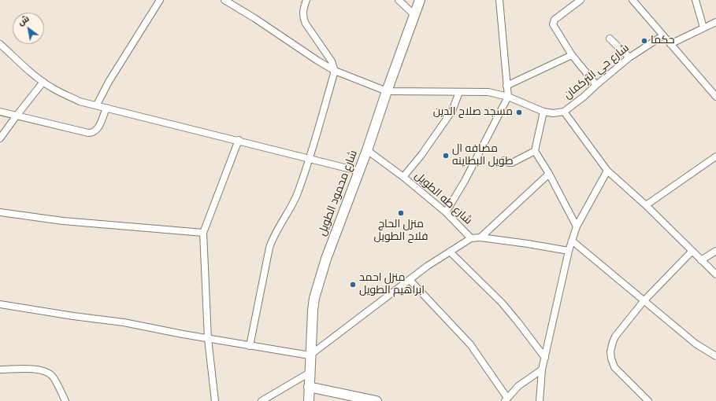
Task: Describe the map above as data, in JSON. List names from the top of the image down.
{
  "streets": {
    "street": ["شارع حي التركمان", "شارع محمود الطويل", "شارع طه الطويل"]
  },
  "crossings": [
    ["شارع حي التركمان", "شارع محمود الطويل"],
    ["شارع محمود الطويل", "شارع طه الطويل"]
  ],
  "places": [
    "حكما",
    "مسجد صلاح الدين",
    "مضافه ال طويل البطاينه",
    "منزل الحاج فلاح الطويل",
    "منزل احمد ابراهيم الطويل"
  ],
  "north": "top left"
}
